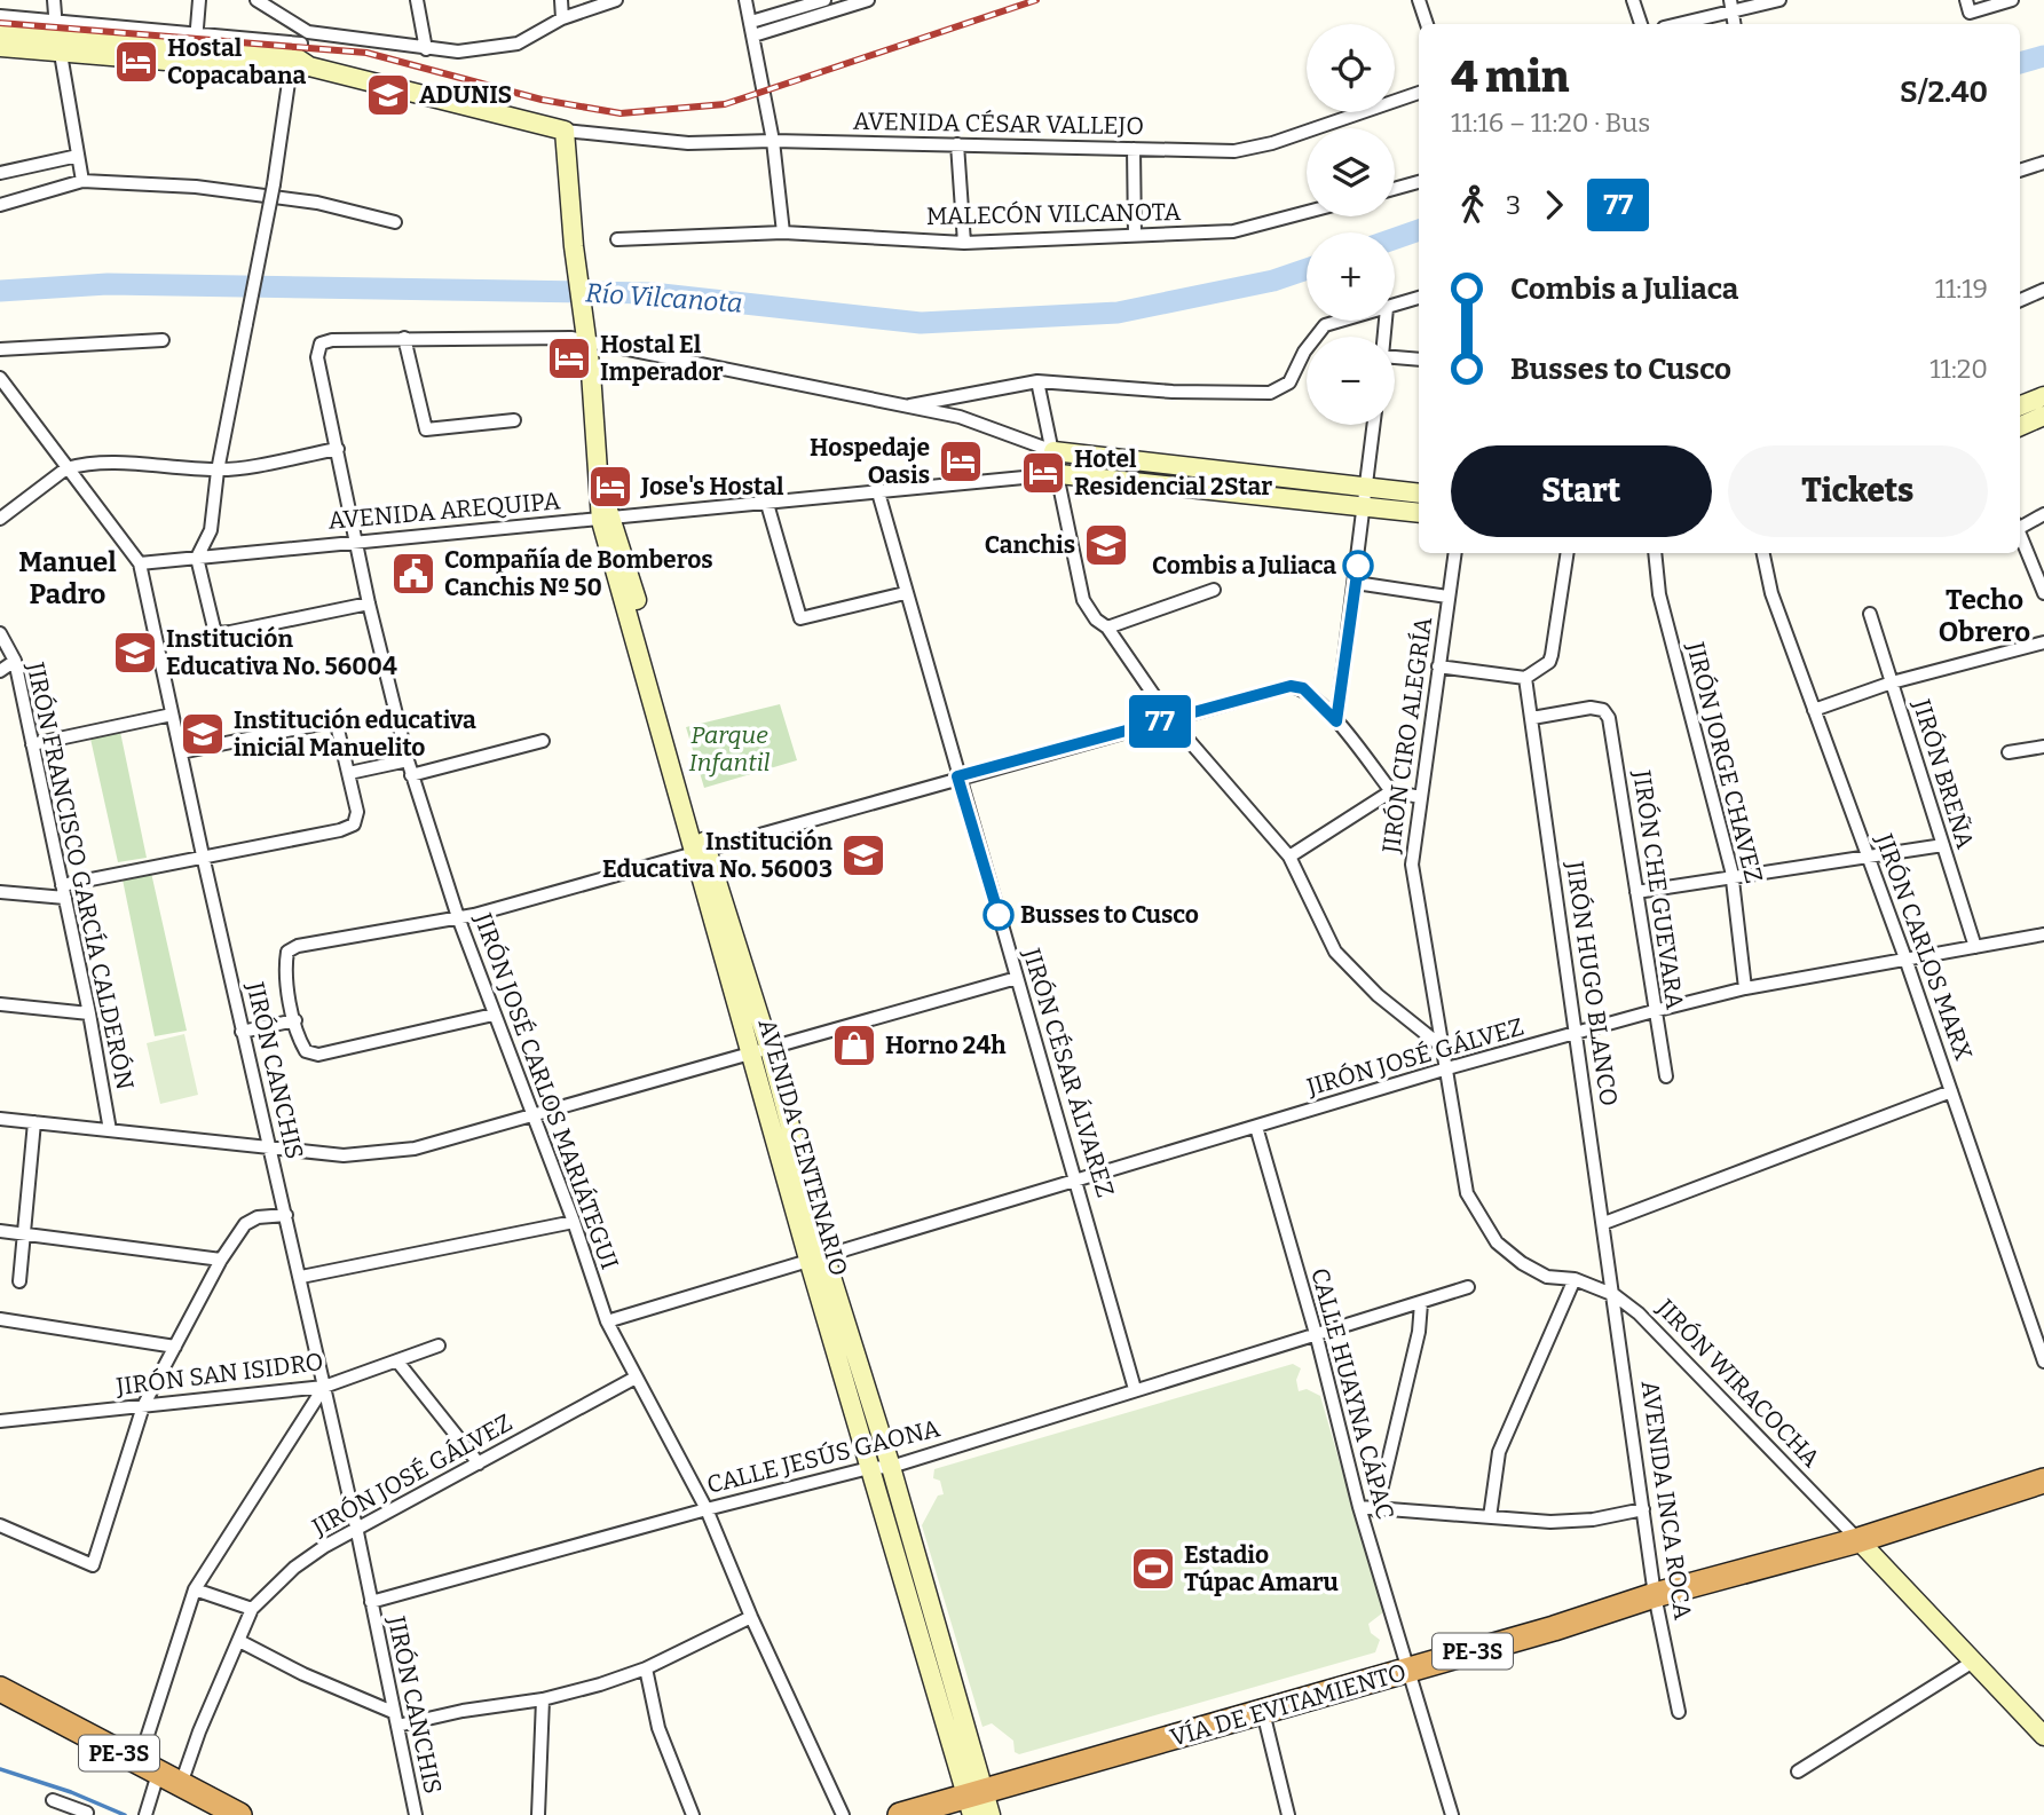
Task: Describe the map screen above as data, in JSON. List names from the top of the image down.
{
  "streets": {
    "highway": ["PE-3S", "VÍA DE EVITAMIENTO"],
    "street": [
      "AVENIDA CÉSAR VALLEJO",
      "MALECÓN VILCANOTA",
      "AVENIDA AREQUIPA",
      "JIRÓN CIRO ALEGRÍA",
      "JIRÓN JORGE CHAVEZ",
      "JIRÓN BREÑA",
      "JIRÓN FRANCISCO GARCÍA CALDERÓN",
      "JIRÓN CHE GUEVARA",
      "JIRÓN CARLOS MARX",
      "JIRÓN HUGO BLANCO",
      "JIRÓN JOSÉ GÁLVEZ",
      "JIRÓN CANCHIS",
      "JIRÓN CÉSAR ÁLVAREZ",
      "JIRÓN JOSÉ CARLOS MARIÁTEGUI",
      "AVENIDA CENTENARIO",
      "JIRÓN SAN ISIDRO",
      "JIRÓN WIRACOCHA",
      "CALLE HUAYNA CÁPAC",
      "CALLE JESÚS GAONA",
      "AVENIDA INCA ROCA"
    ]
  },
  "crossings": [
    ["AVENIDA AREQUIPA", "JIRÓN CANCHIS"],
    ["AVENIDA AREQUIPA", "JIRÓN CÉSAR ÁLVAREZ"],
    ["AVENIDA AREQUIPA", "JIRÓN JOSÉ CARLOS MARIÁTEGUI"],
    ["JIRÓN CIRO ALEGRÍA", "JIRÓN JOSÉ GÁLVEZ"],
    ["JIRÓN CIRO ALEGRÍA", "JIRÓN WIRACOCHA"],
    ["JIRÓN JORGE CHAVEZ", "JIRÓN JOSÉ GÁLVEZ"],
    ["JIRÓN BREÑA", "JIRÓN JOSÉ GÁLVEZ"],
    ["JIRÓN CHE GUEVARA", "JIRÓN HUGO BLANCO"],
    ["JIRÓN CHE GUEVARA", "JIRÓN JOSÉ GÁLVEZ"],
    ["JIRÓN CARLOS MARX", "JIRÓN JOSÉ GÁLVEZ"],
    ["JIRÓN HUGO BLANCO", "JIRÓN JOSÉ GÁLVEZ"],
    ["JIRÓN HUGO BLANCO", "JIRÓN WIRACOCHA"],
    ["JIRÓN HUGO BLANCO", "AVENIDA INCA ROCA"],
    ["JIRÓN JOSÉ GÁLVEZ", "JIRÓN CANCHIS"],
    ["JIRÓN JOSÉ GÁLVEZ", "JIRÓN CÉSAR ÁLVAREZ"],
    ["JIRÓN JOSÉ GÁLVEZ", "JIRÓN JOSÉ CARLOS MARIÁTEGUI"],
    ["JIRÓN JOSÉ GÁLVEZ", "AVENIDA CENTENARIO"],
    ["JIRÓN JOSÉ GÁLVEZ", "JIRÓN WIRACOCHA"],
    ["JIRÓN JOSÉ GÁLVEZ", "CALLE HUAYNA CÁPAC"],
    ["JIRÓN JOSÉ GÁLVEZ", "PE-3S"],
    ["JIRÓN CANCHIS", "JIRÓN SAN ISIDRO"],
    ["JIRÓN CANCHIS", "CALLE JESÚS GAONA"],
    ["JIRÓN CÉSAR ÁLVAREZ", "CALLE JESÚS GAONA"],
    ["JIRÓN JOSÉ CARLOS MARIÁTEGUI", "CALLE JESÚS GAONA"],
    ["AVENIDA CENTENARIO", "CALLE JESÚS GAONA"],
    ["AVENIDA CENTENARIO", "VÍA DE EVITAMIENTO"],
    ["JIRÓN WIRACOCHA", "AVENIDA INCA ROCA"],
    ["JIRÓN WIRACOCHA", "VÍA DE EVITAMIENTO"],
    ["CALLE HUAYNA CÁPAC", "CALLE JESÚS GAONA"],
    ["CALLE HUAYNA CÁPAC", "VÍA DE EVITAMIENTO"],
    ["AVENIDA INCA ROCA", "VÍA DE EVITAMIENTO"]
  ],
  "districts": ["Manuel Padro", "Techo Obrero"],
  "water": ["Río Vilcanota"],
  "parks": ["Parque Infantil"],
  "places": {
    "hotel": [
      "Hostal Copacabana",
      "Hostal El Imperador",
      "Hospedaje Oasis",
      "Hotel Residencial 2Star",
      "Jose's Hostal"
    ],
    "school or university": [
      "ADUNIS",
      "Canchis",
      "Institución Educativa No. 56004",
      "Institución educativa inicial Manuelito",
      "Institución Educativa No. 56003"
    ],
    "other": ["Combis a Juliaca", "Busses to Cusco"],
    "public building": ["Compañía de Bomberos Canchis Nº 50"],
    "shop": ["Horno 24h"],
    "sports": ["Estadio Túpac Amaru"]
  },
  "lines": ["bus line 77"],
  "page": {
    "on_map": "77",
    "map_buttons": ["+", "−"],
    "heading": ["4 min", "11:16 – 11:20 · Bus", "S/2.40"],
    "legs": ["3", "77"],
    "list": [
      {
        "name": "Combis a Juliaca",
        "value": "11:19"
      },
      {
        "name": "Busses to Cusco",
        "value": "11:20"
      }
    ],
    "buttons": ["Start", "Tickets"]
  }
}
